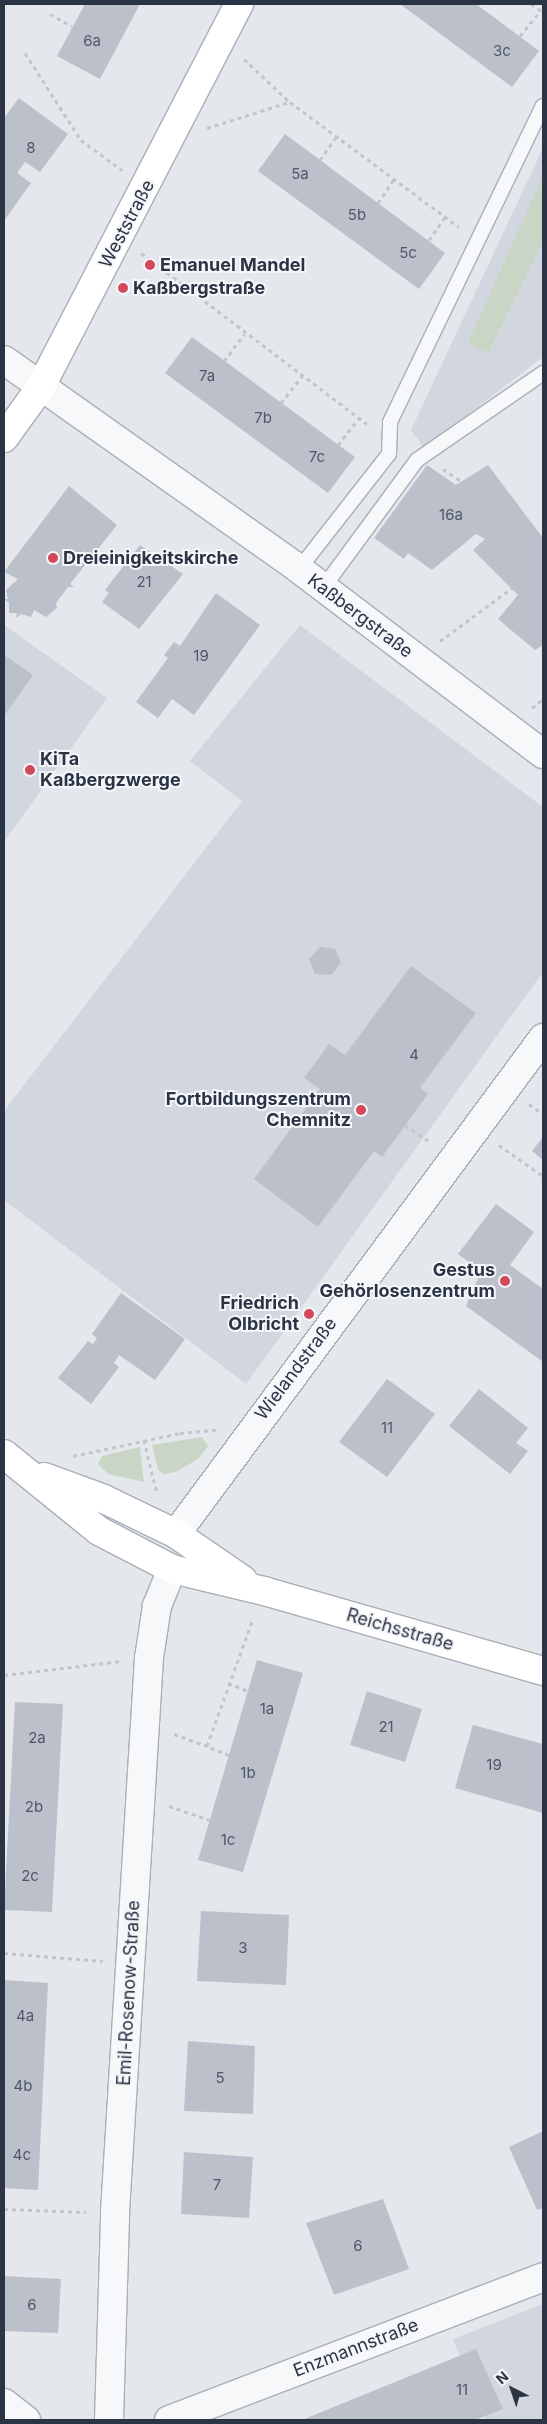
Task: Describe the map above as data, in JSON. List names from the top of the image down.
{
  "streets": {
    "main road": ["Weststraße", "Reichsstraße"],
    "street": [
      "Kaßbergstraße",
      "Wielandstraße",
      "Emil-Rosenow-Straße",
      "Enzmannstraße"
    ]
  },
  "crossings": [
    ["Weststraße", "Kaßbergstraße"],
    ["Wielandstraße", "Reichsstraße"],
    ["Reichsstraße", "Emil-Rosenow-Straße"]
  ],
  "places": [
    "Emanuel Mandel",
    "Kaßbergstraße",
    "Dreieinigkeitskirche",
    "KiTa Kaßbergzwerge",
    "Fortbildungszentrum Chemnitz",
    "Gestus Gehörlosenzentrum",
    "Friedrich Olbricht"
  ],
  "house_numbers": [
    "6a",
    "3c",
    "8",
    "5a",
    "5b",
    "5c",
    "7a",
    "7b",
    "7c",
    "16a",
    "21",
    "19",
    "4",
    "11",
    "1a",
    "21",
    "2a",
    "19",
    "1b",
    "2b",
    "1c",
    "2c",
    "3",
    "4a",
    "5",
    "4b",
    "4c",
    "7",
    "6",
    "6",
    "11"
  ],
  "north": "top left"
}
